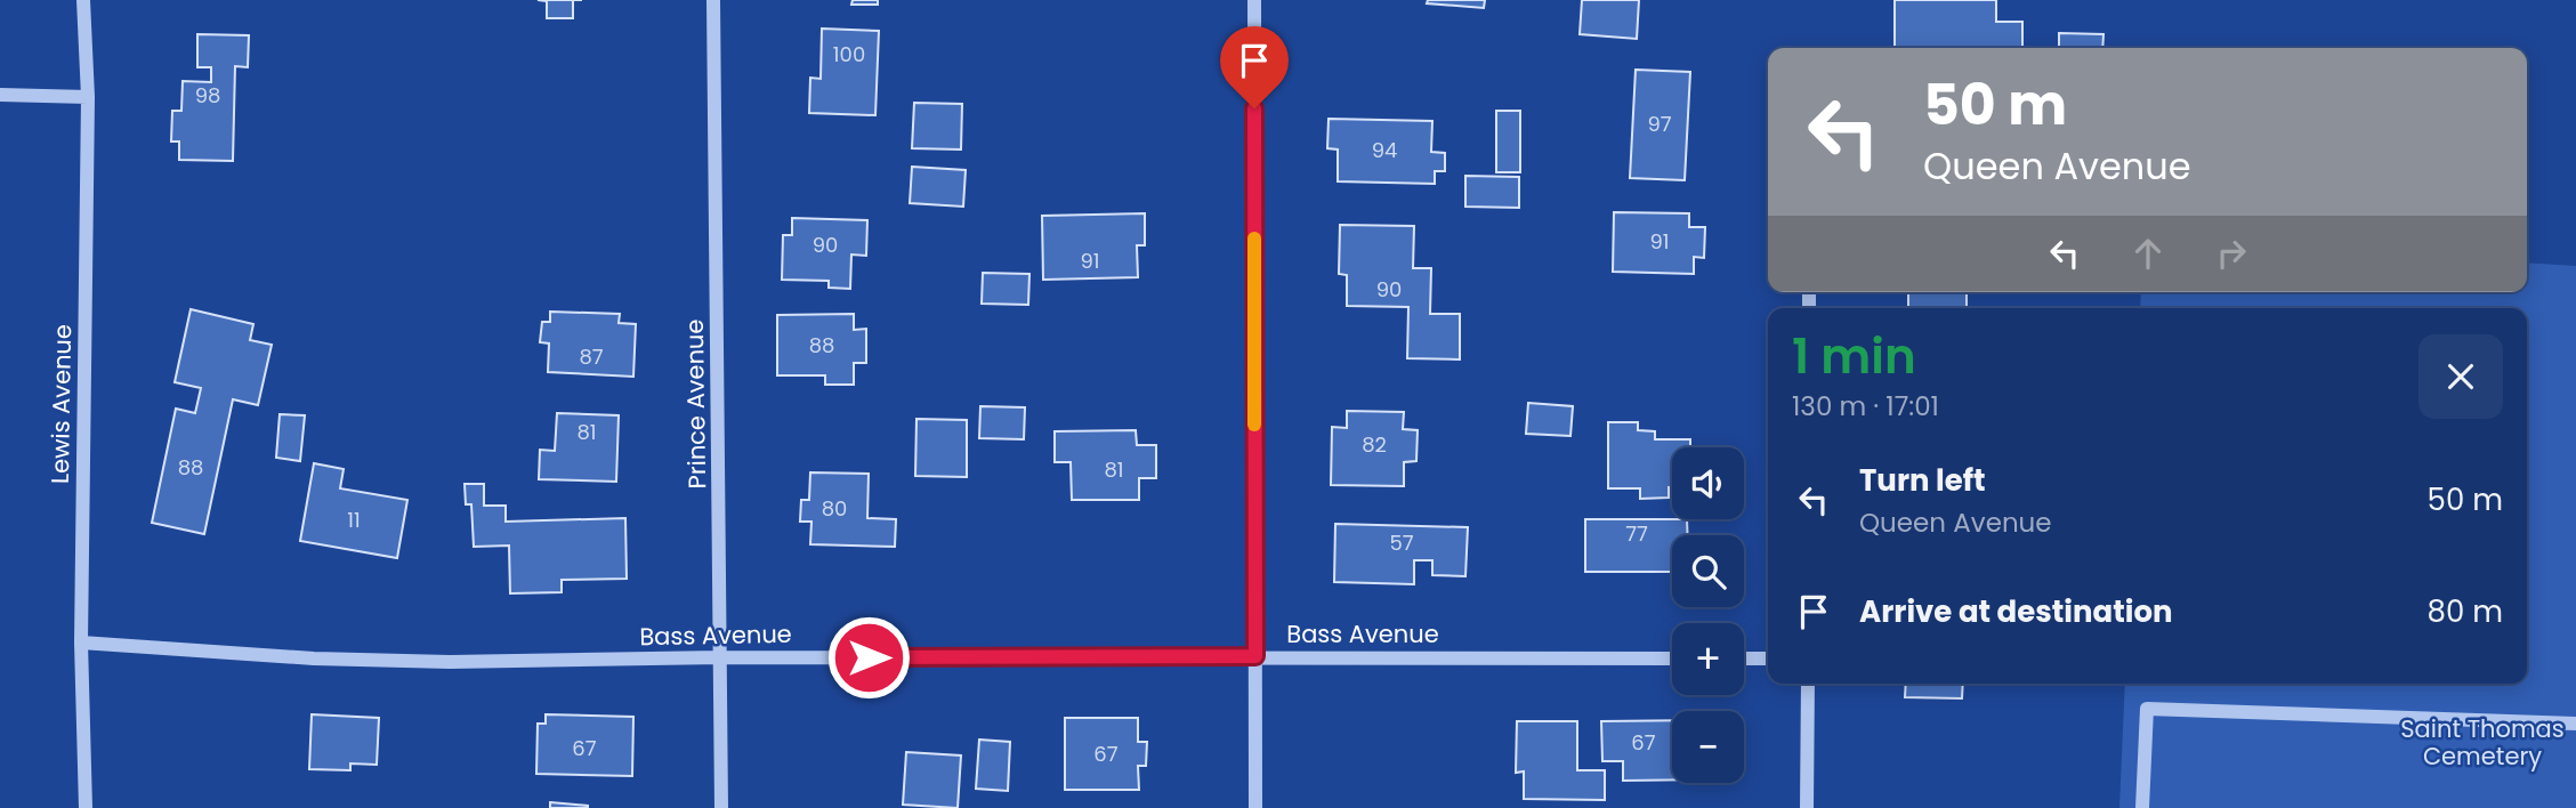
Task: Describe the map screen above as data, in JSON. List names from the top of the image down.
{
  "streets": {
    "street": ["Lewis Avenue", "Prince Avenue", "Bass Avenue"]
  },
  "crossings": [
    ["Lewis Avenue", "Bass Avenue"],
    ["Prince Avenue", "Bass Avenue"]
  ],
  "parks": ["Saint Thomas Cemetery"],
  "house_numbers": [
    "100",
    "98",
    "97",
    "94",
    "91",
    "90",
    "91",
    "90",
    "88",
    "87",
    "81",
    "82",
    "88",
    "81",
    "80",
    "11",
    "77",
    "57",
    "67",
    "67",
    "67"
  ],
  "page": {
    "turn": ["50 m", "Queen Avenue"],
    "heading": ["1 min", "130 m · 17:01"],
    "list": [
      {
        "name": "Turn left",
        "note": "Queen Avenue",
        "value": "50 m"
      },
      {
        "name": "Arrive at destination",
        "value": "80 m"
      }
    ],
    "map_buttons": ["+", "−"]
  }
}
